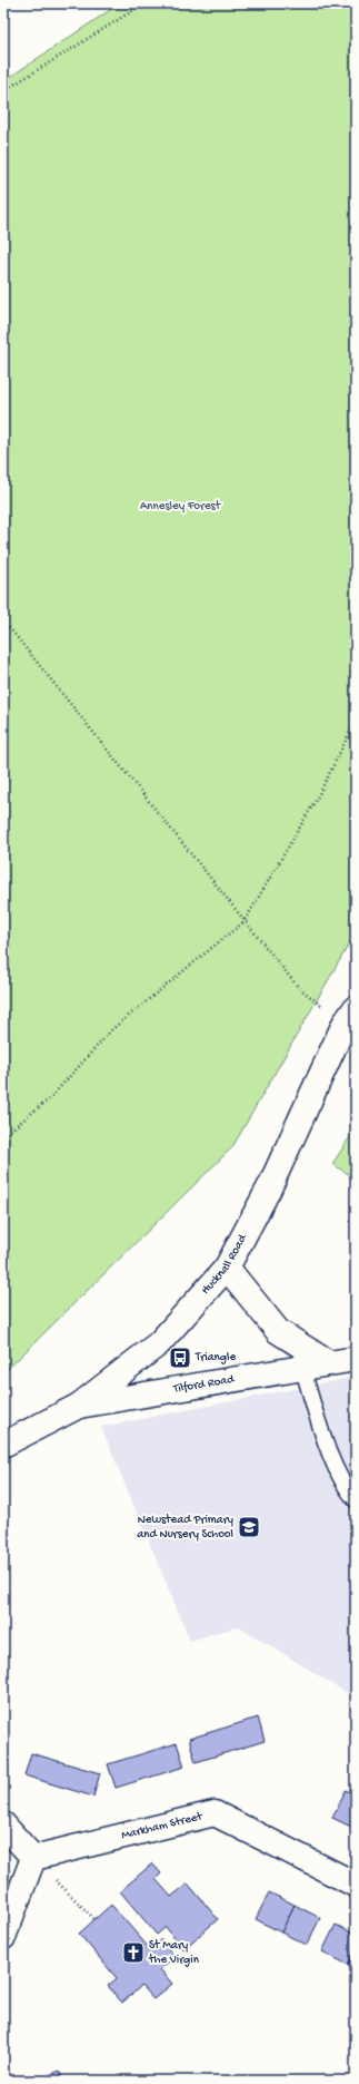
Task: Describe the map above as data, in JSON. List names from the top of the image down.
{
  "streets": {
    "street": ["Hucknall Road", "Tilford Road", "Markham Street"]
  },
  "crossings": [
    ["Hucknall Road", "Tilford Road"]
  ],
  "parks": ["Annesley Forest"],
  "places": {
    "bus stop": ["Triangle"],
    "school or university": ["Newstead Primary and Nursery School"],
    "church": ["St Mary the Virgin"]
  }
}
